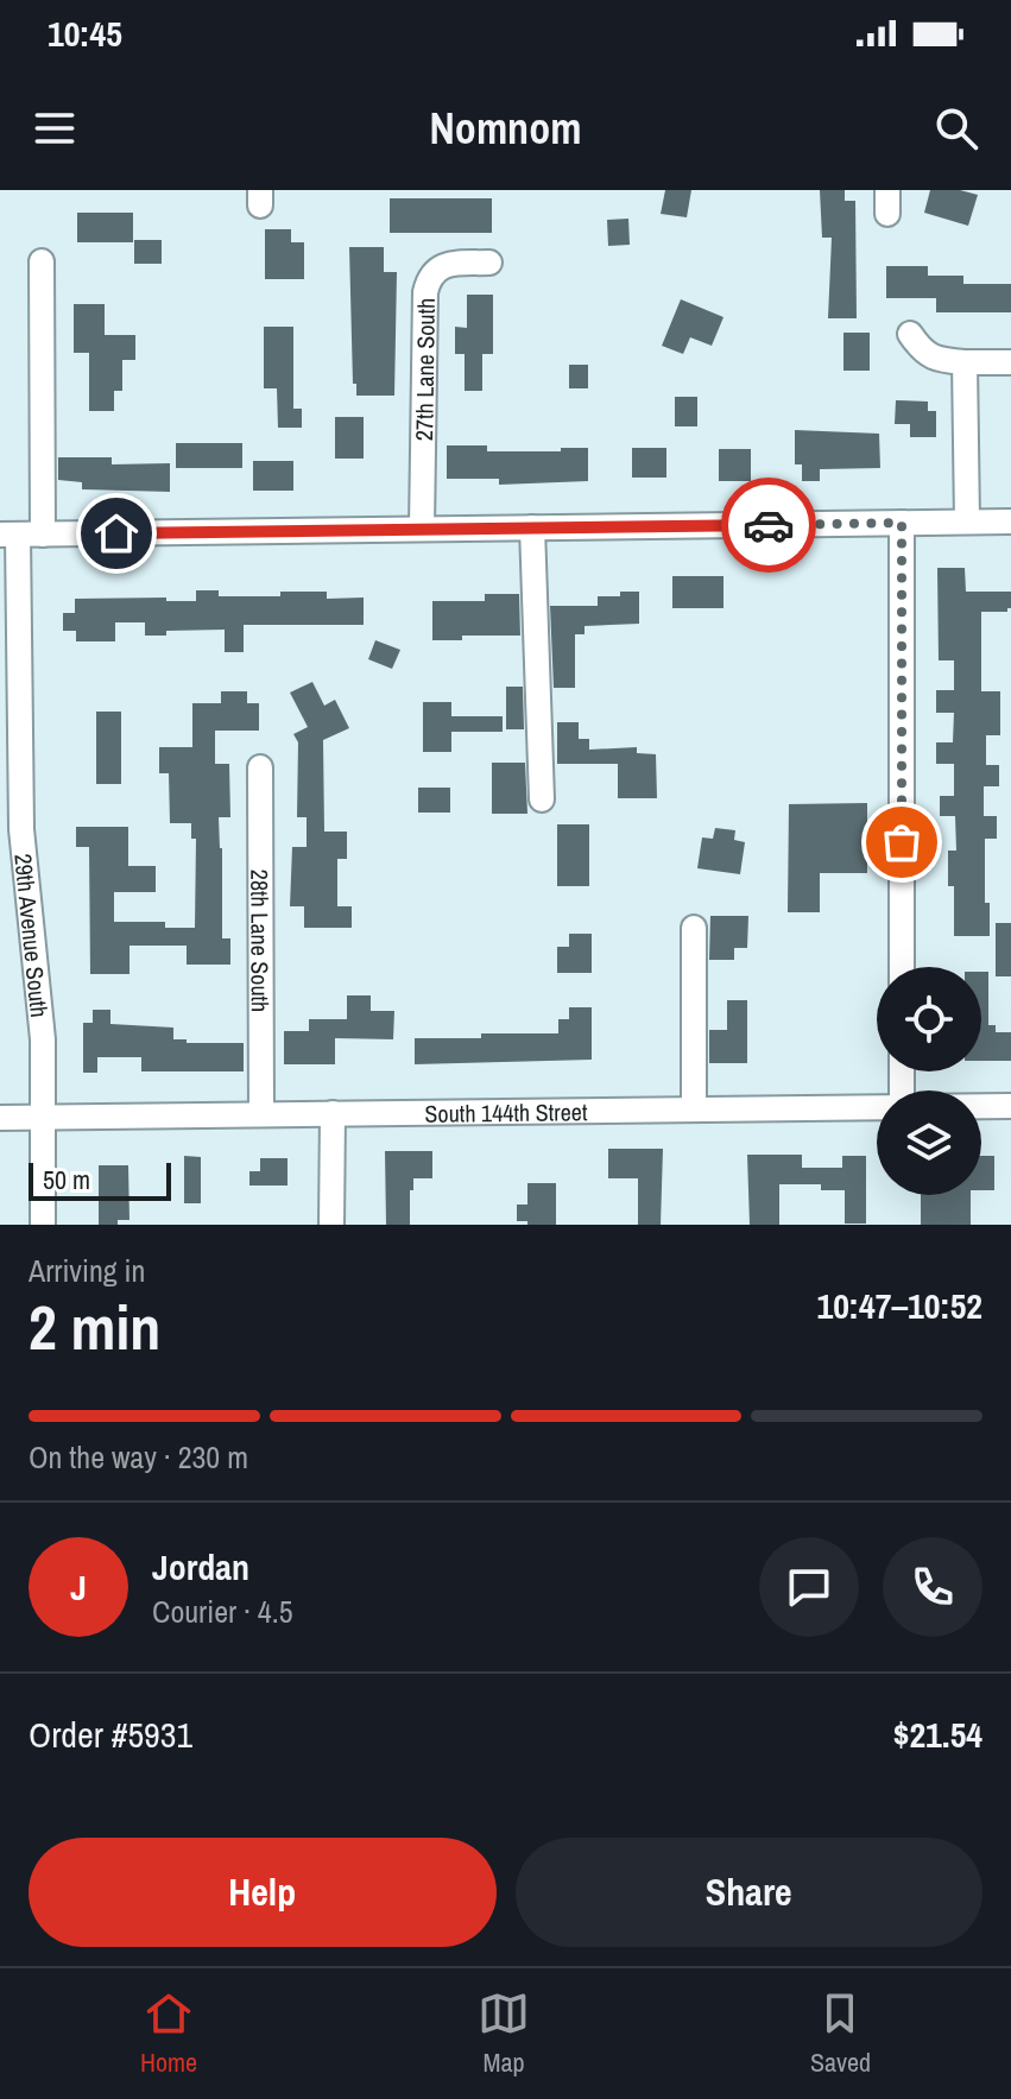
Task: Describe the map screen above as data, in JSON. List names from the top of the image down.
{
  "streets": {
    "street": [
      "27th Lane South",
      "29th Avenue South",
      "28th Lane South",
      "South 144th Street"
    ]
  },
  "crossings": [
    ["29th Avenue South", "South 144th Street"],
    ["28th Lane South", "South 144th Street"]
  ],
  "scale_bar": "50 m",
  "page": {
    "status": "10:45",
    "header": "Nomnom",
    "scale": "50 m",
    "heading": ["2 min", "Arriving in", "10:47–10:52"],
    "panel": [
      "Jordan",
      "Courier · 4.5",
      "Order #5931",
      "$21.54"
    ],
    "bar": "On the way · 230 m",
    "round": "J",
    "buttons": ["Help", "Share"],
    "tabs": ["Home", "Map", "Saved"]
  }
}
